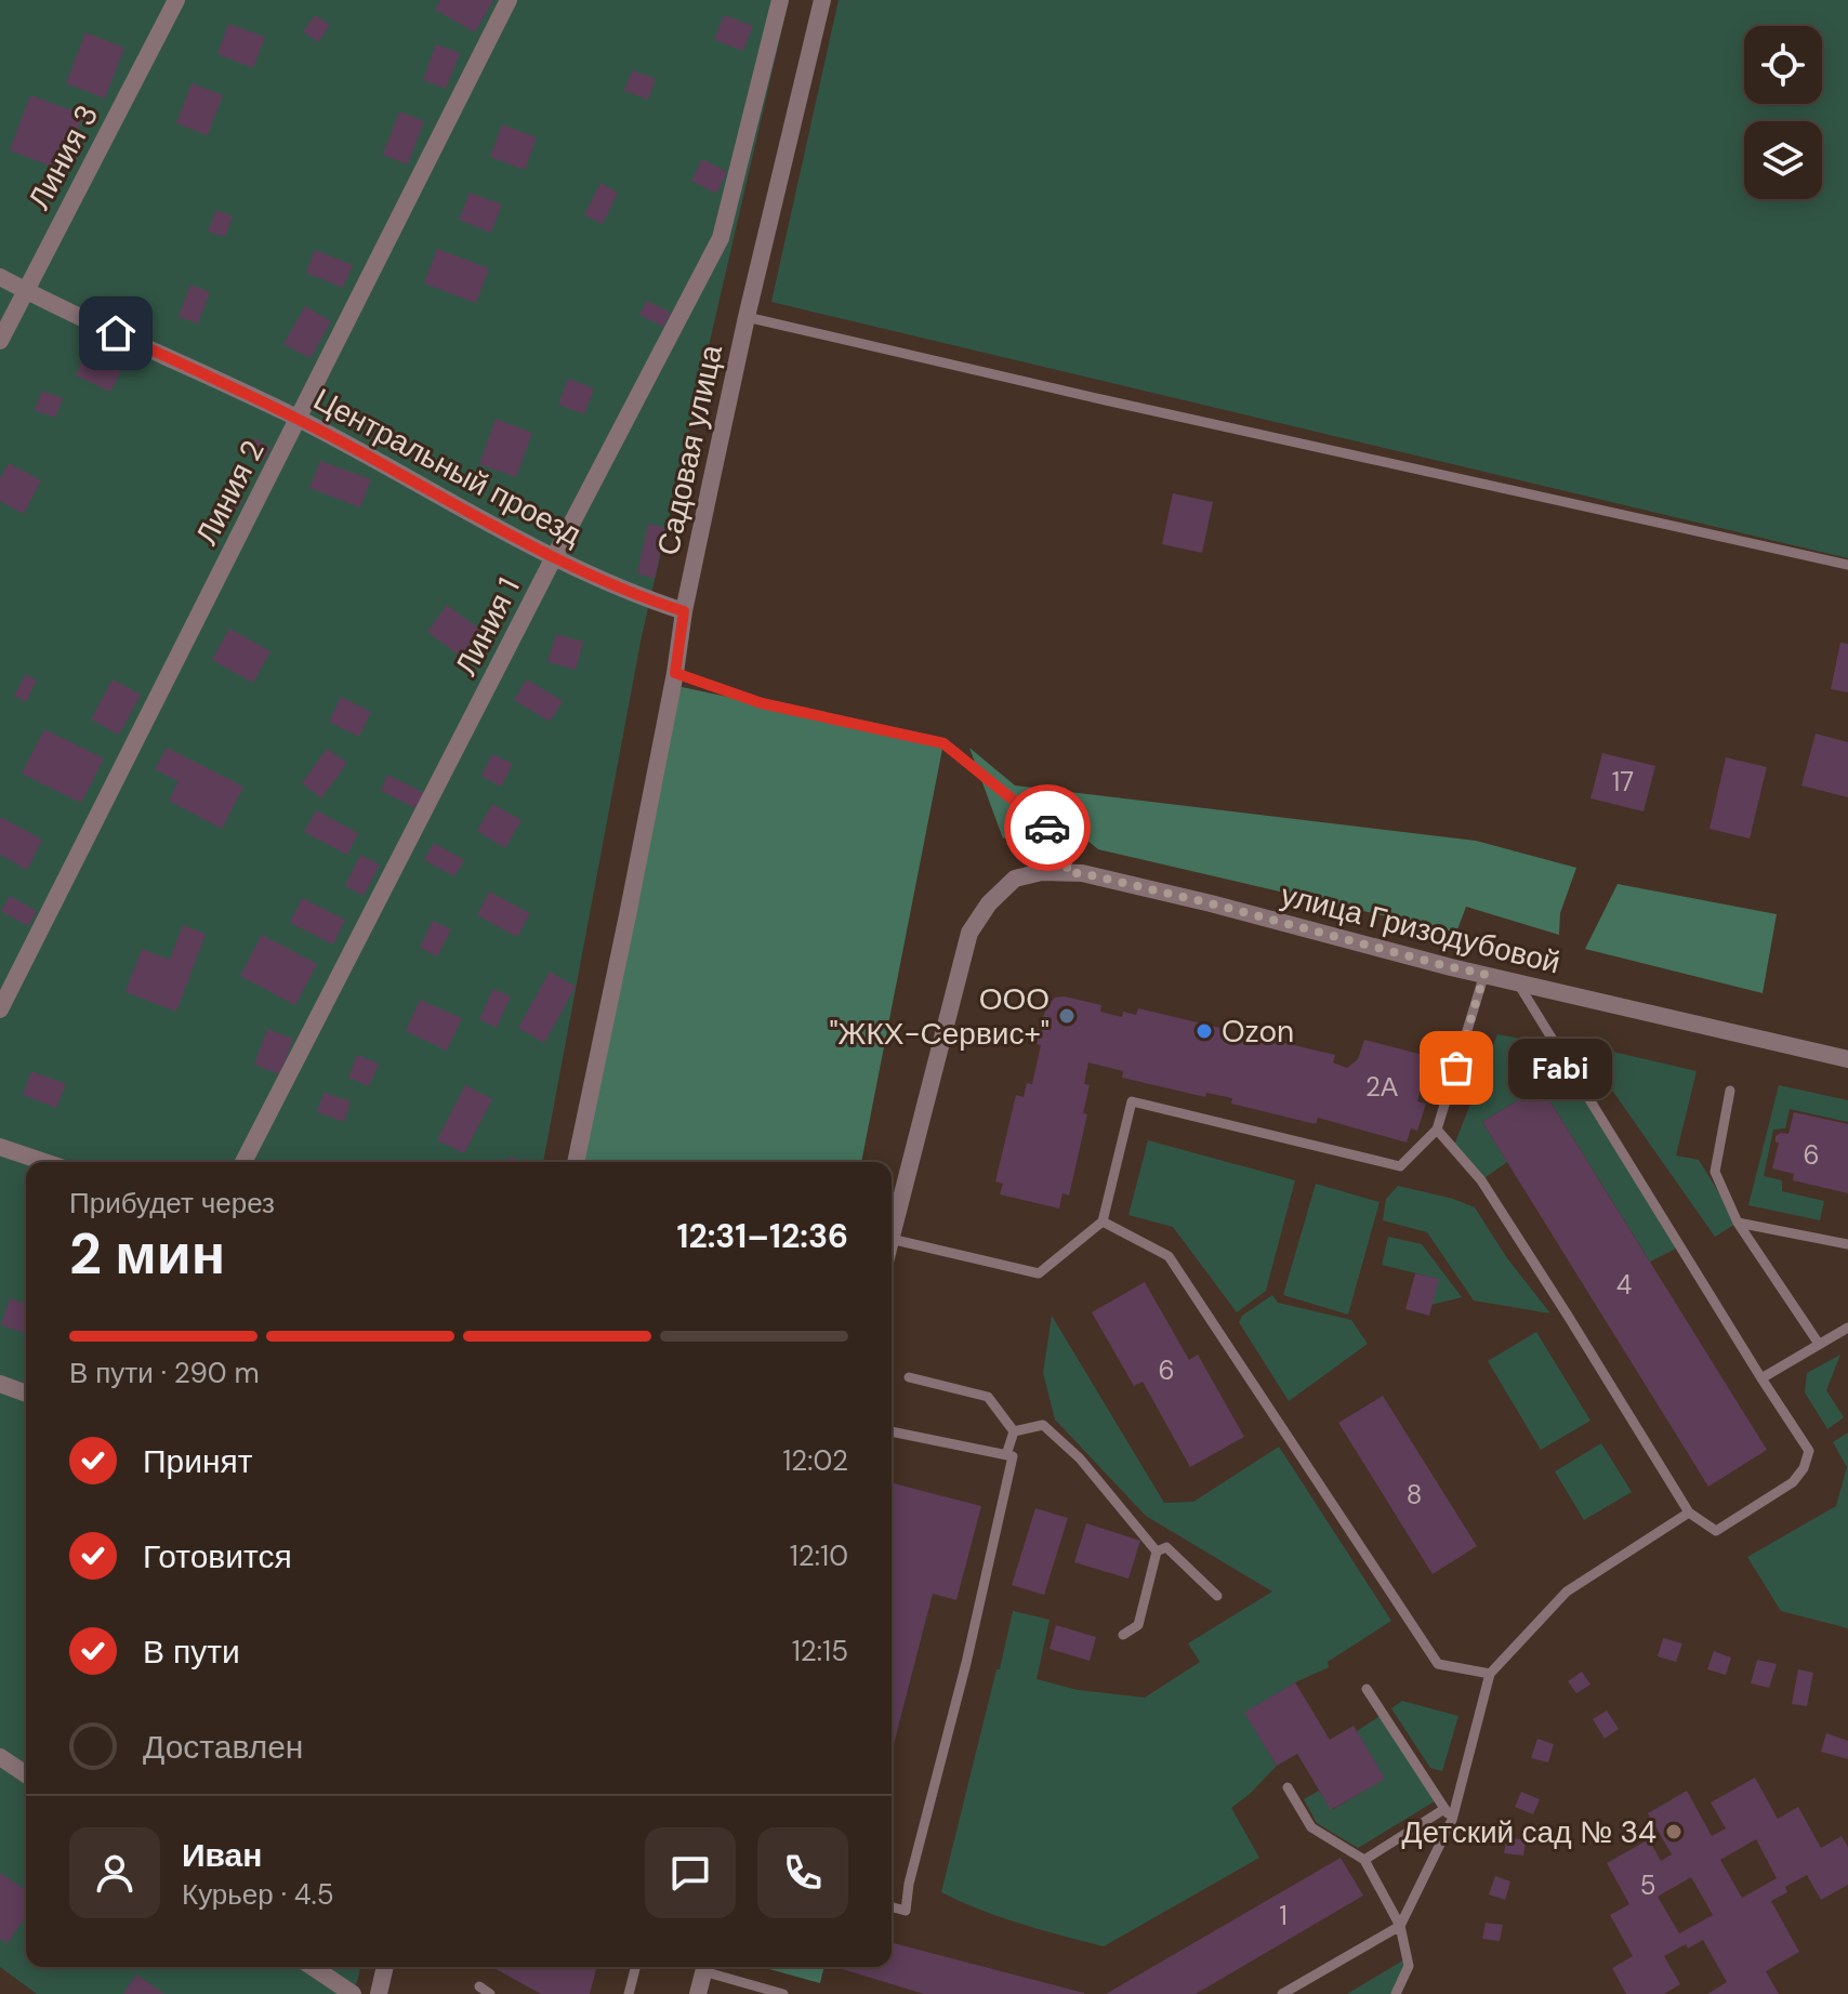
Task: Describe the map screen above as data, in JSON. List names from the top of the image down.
{
  "streets": {
    "street": [
      "Линия 3",
      "Садовая улица",
      "Центральный проезд",
      "Линия 2",
      "Линия 1",
      "улица Гризодубовой"
    ]
  },
  "crossings": [
    ["Линия 3", "Центральный проезд"],
    ["Садовая улица", "Центральный проезд"],
    ["Центральный проезд", "Линия 2"],
    ["Центральный проезд", "Линия 1"]
  ],
  "places": [
    "ООО \"ЖКХ-Сервис+\"",
    "Ozon",
    "Fabi",
    "Детский сад № 34"
  ],
  "house_numbers": [
    "17",
    "2А",
    "6",
    "4",
    "6",
    "8",
    "5",
    "1"
  ],
  "page": {
    "bubble": "Fabi",
    "heading": ["2 мин", "Прибудет через", "12:31–12:36"],
    "panel": ["Иван", "Курьер · 4.5"],
    "bar": "В пути · 290 m",
    "list": [
      ["Принят", "12:02"],
      ["Готовится", "12:10"],
      ["В пути", "12:15"],
      "Доставлен"
    ]
  }
}
